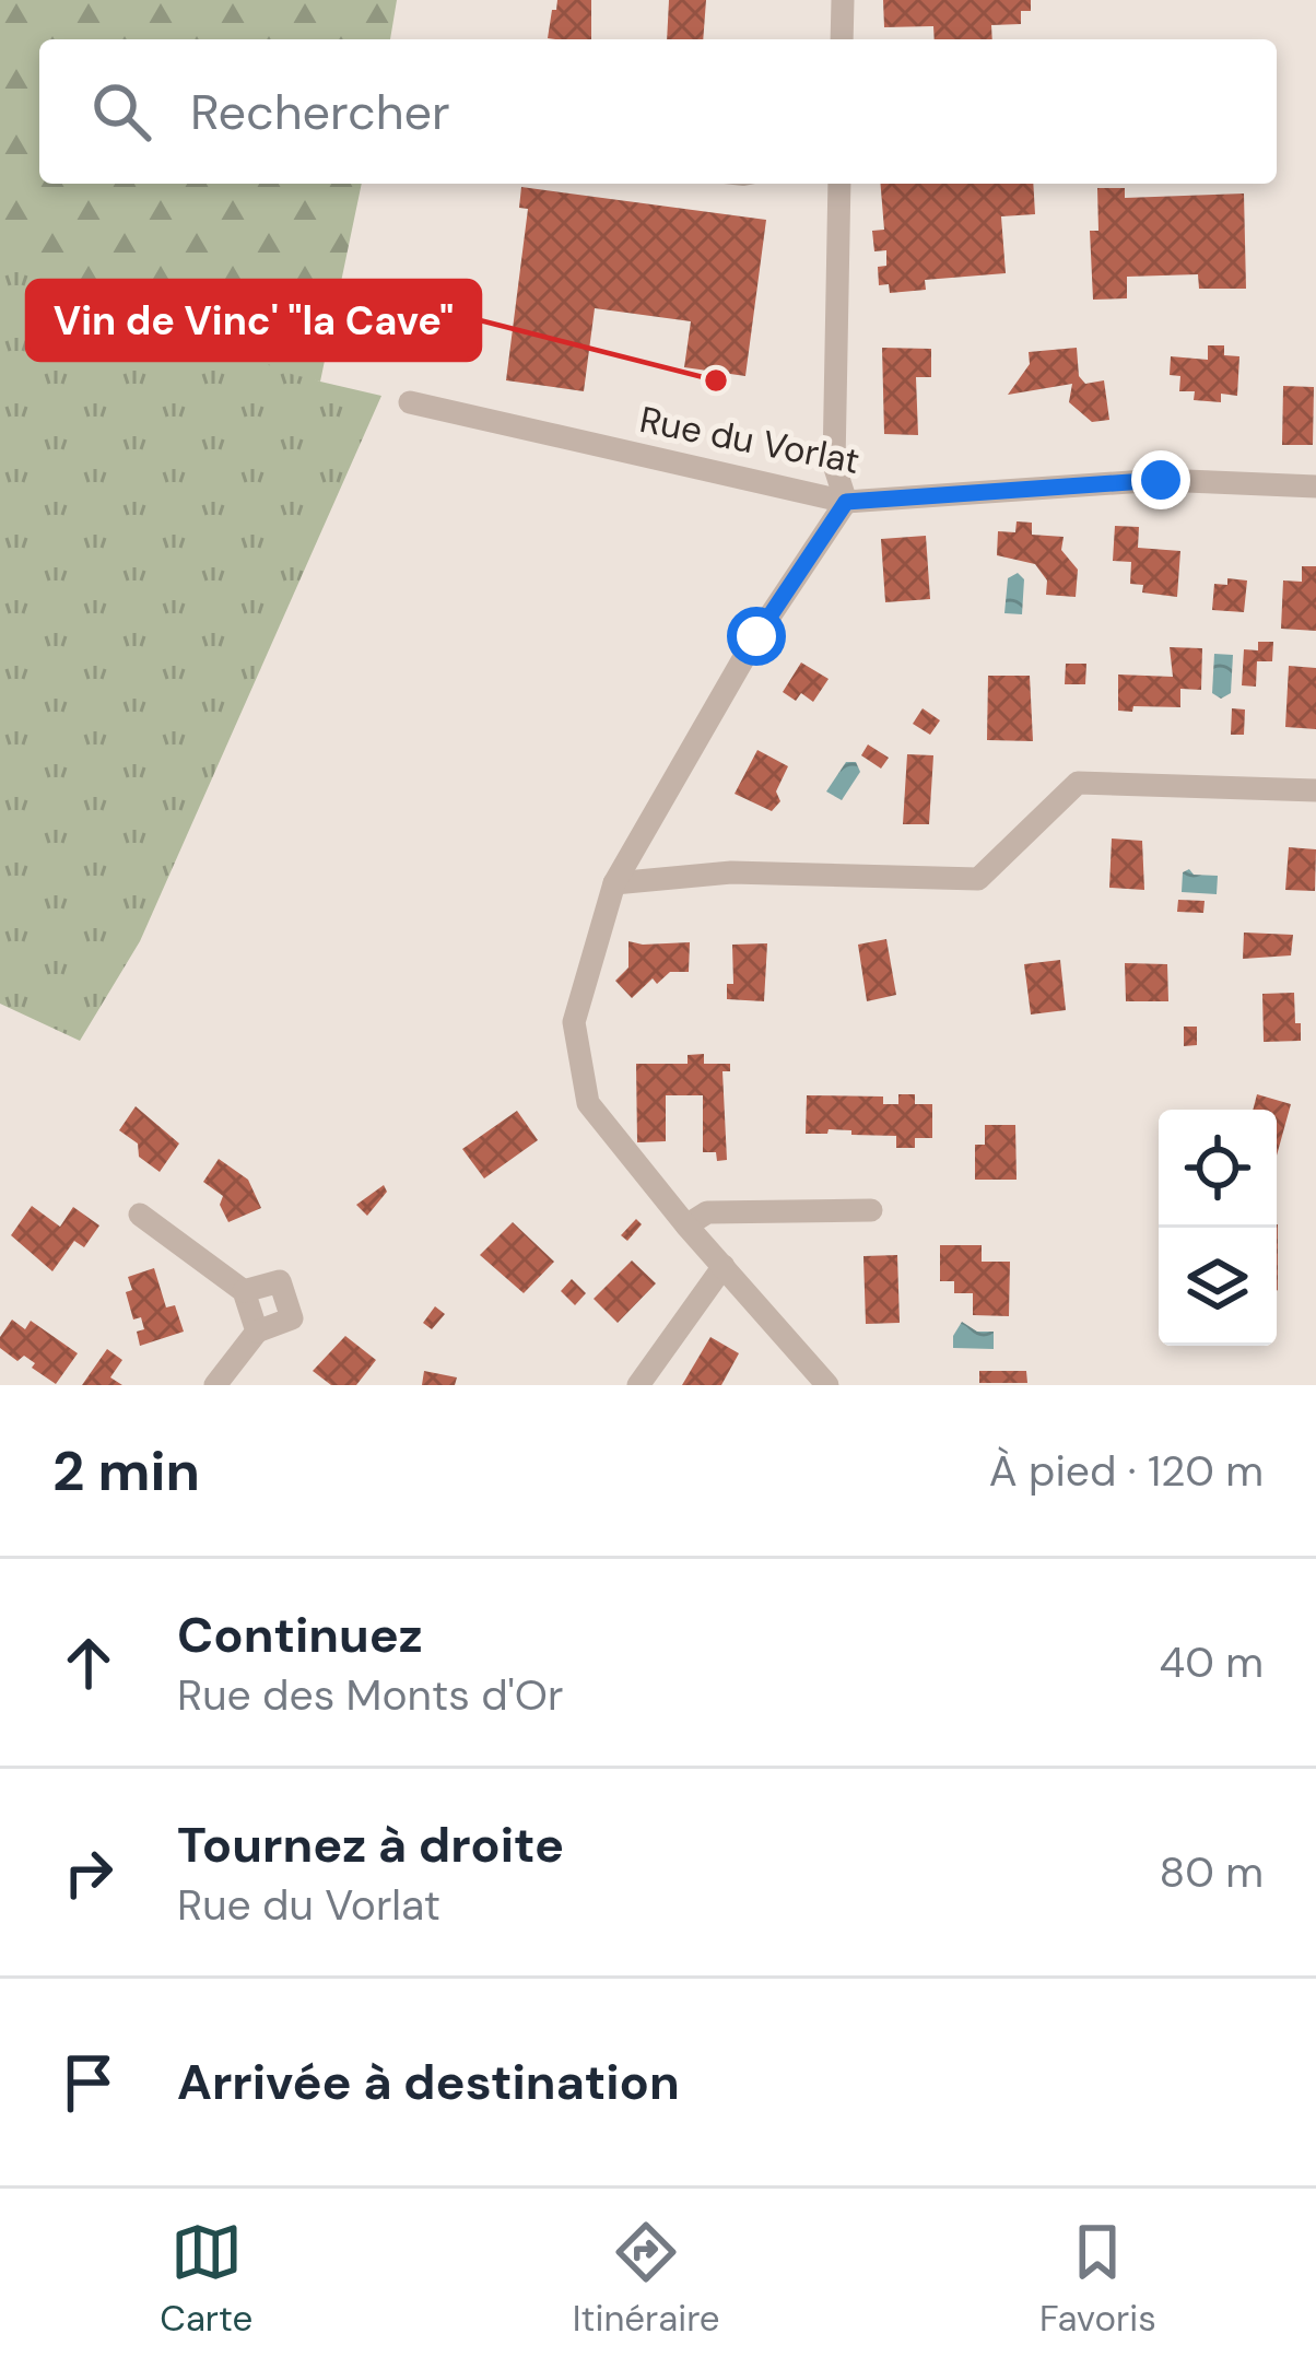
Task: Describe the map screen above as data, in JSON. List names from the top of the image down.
{
  "streets": {
    "street": ["Rue du Vorlat"]
  },
  "places": ["Vin de Vinc' \"la Cave\""],
  "page": {
    "search": "Rechercher",
    "heading": ["2 min", "À pied · 120 m"],
    "list": [
      ["Continuez", "Rue des Monts d'Or", "40 m"],
      ["Tournez à droite", "Rue du Vorlat", "80 m"],
      "Arrivée à destination"
    ],
    "nav": ["Carte", "Itinéraire", "Favoris"]
  }
}
